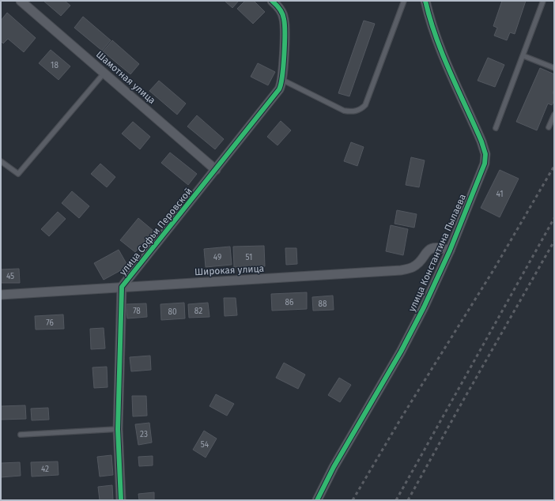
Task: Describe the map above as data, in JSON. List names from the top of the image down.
{
  "streets": {
    "street": [
      "Шамотная улица",
      "улица Софьи Перовской",
      "улица Константина Пылаева",
      "Широкая улица"
    ]
  },
  "crossings": [
    ["Шамотная улица", "улица Софьи Перовской"],
    ["улица Софьи Перовской", "Широкая улица"],
    ["улица Константина Пылаева", "Широкая улица"]
  ],
  "house_numbers": [
    "18",
    "41",
    "49",
    "51",
    "45",
    "86",
    "88",
    "78",
    "82",
    "80",
    "76",
    "23",
    "54",
    "42"
  ]
}
